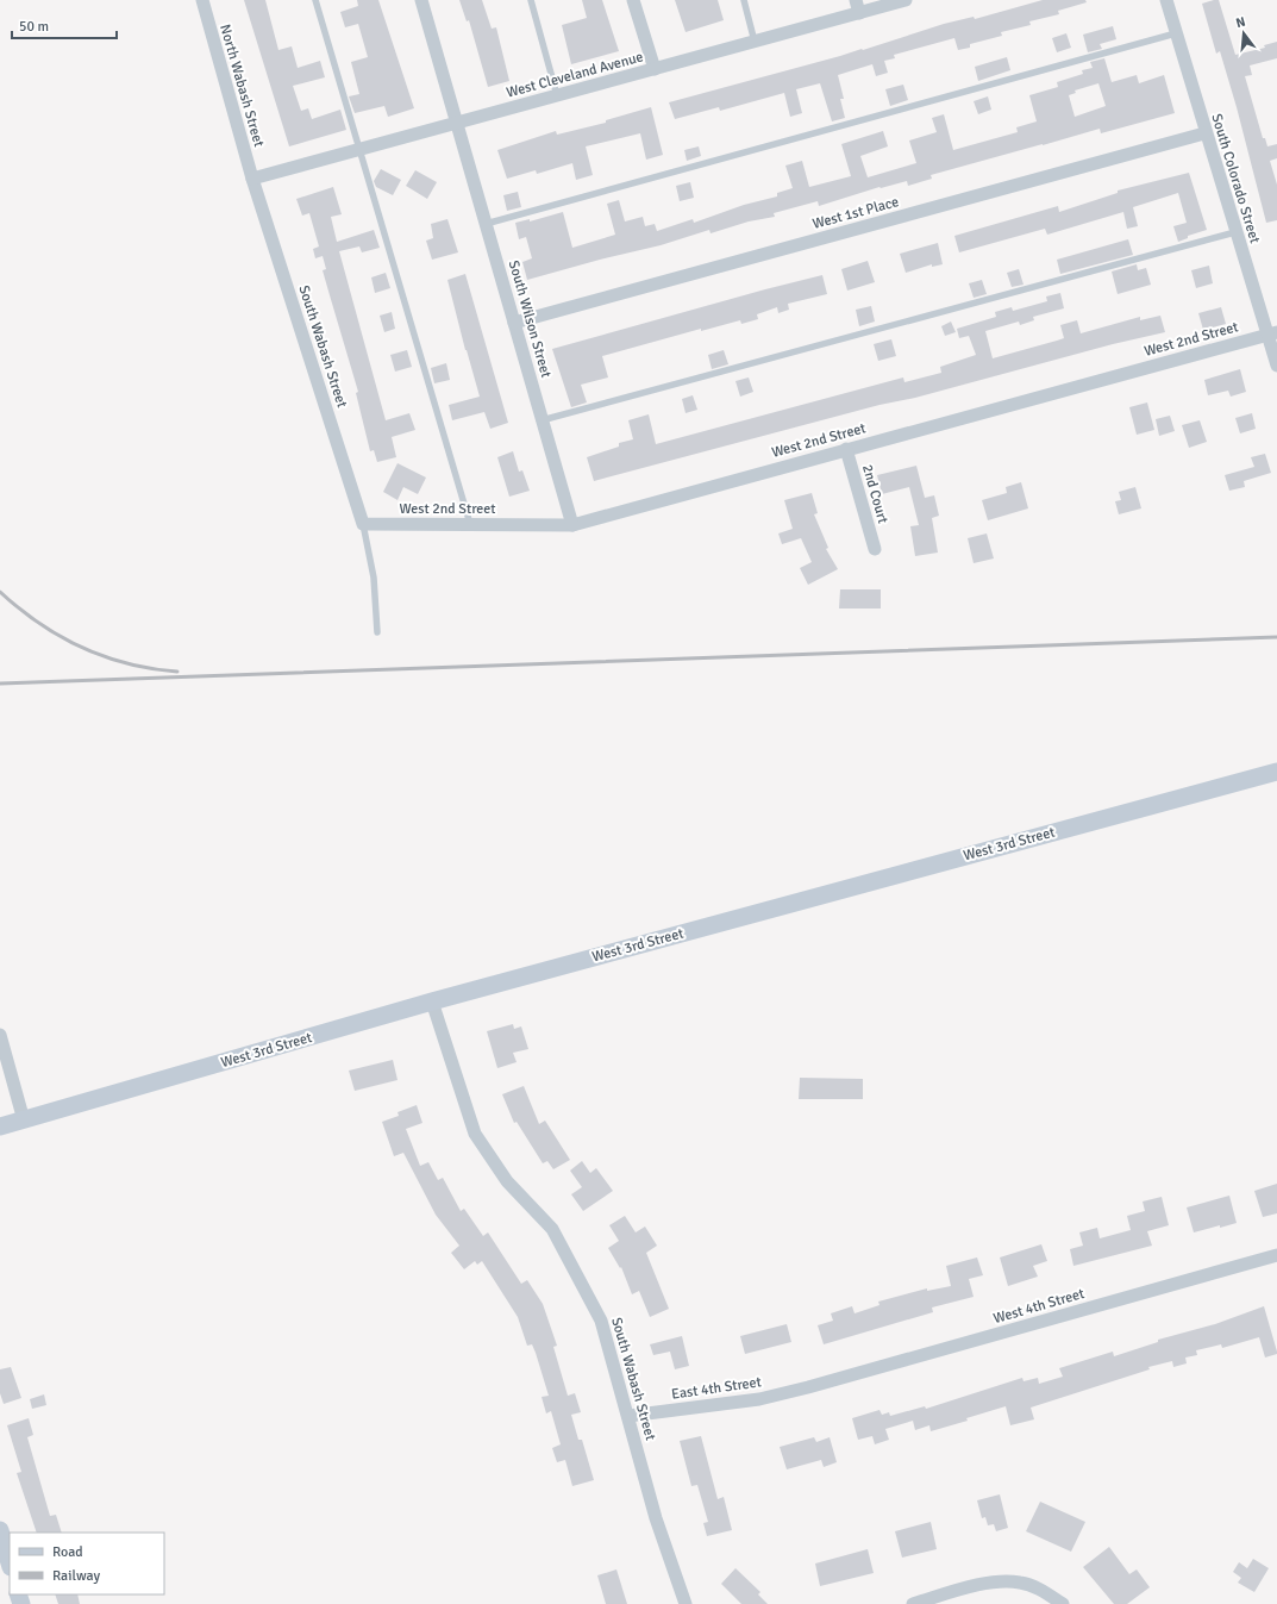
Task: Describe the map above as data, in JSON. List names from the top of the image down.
{
  "streets": {
    "street": [
      "West Cleveland Avenue",
      "North Wabash Street",
      "South Colorado Street",
      "West 1st Place",
      "South Wilson Street",
      "West 2nd Street",
      "South Wabash Street",
      "2nd Court",
      "West 3rd Street",
      "West 4th Street",
      "East 4th Street"
    ]
  },
  "crossings": [
    ["West Cleveland Avenue", "North Wabash Street"],
    ["West Cleveland Avenue", "South Wilson Street"],
    ["West Cleveland Avenue", "South Wabash Street"],
    ["North Wabash Street", "South Wabash Street"],
    ["South Colorado Street", "West 1st Place"],
    ["South Colorado Street", "West 2nd Street"],
    ["West 1st Place", "South Wilson Street"],
    ["South Wilson Street", "West 2nd Street"],
    ["West 2nd Street", "South Wabash Street"],
    ["West 2nd Street", "2nd Court"],
    ["South Wabash Street", "West 3rd Street"],
    ["South Wabash Street", "East 4th Street"],
    ["West 4th Street", "East 4th Street"]
  ],
  "legend": ["Road", "Railway"],
  "scale_bar": "50 m",
  "north": "top"
}
